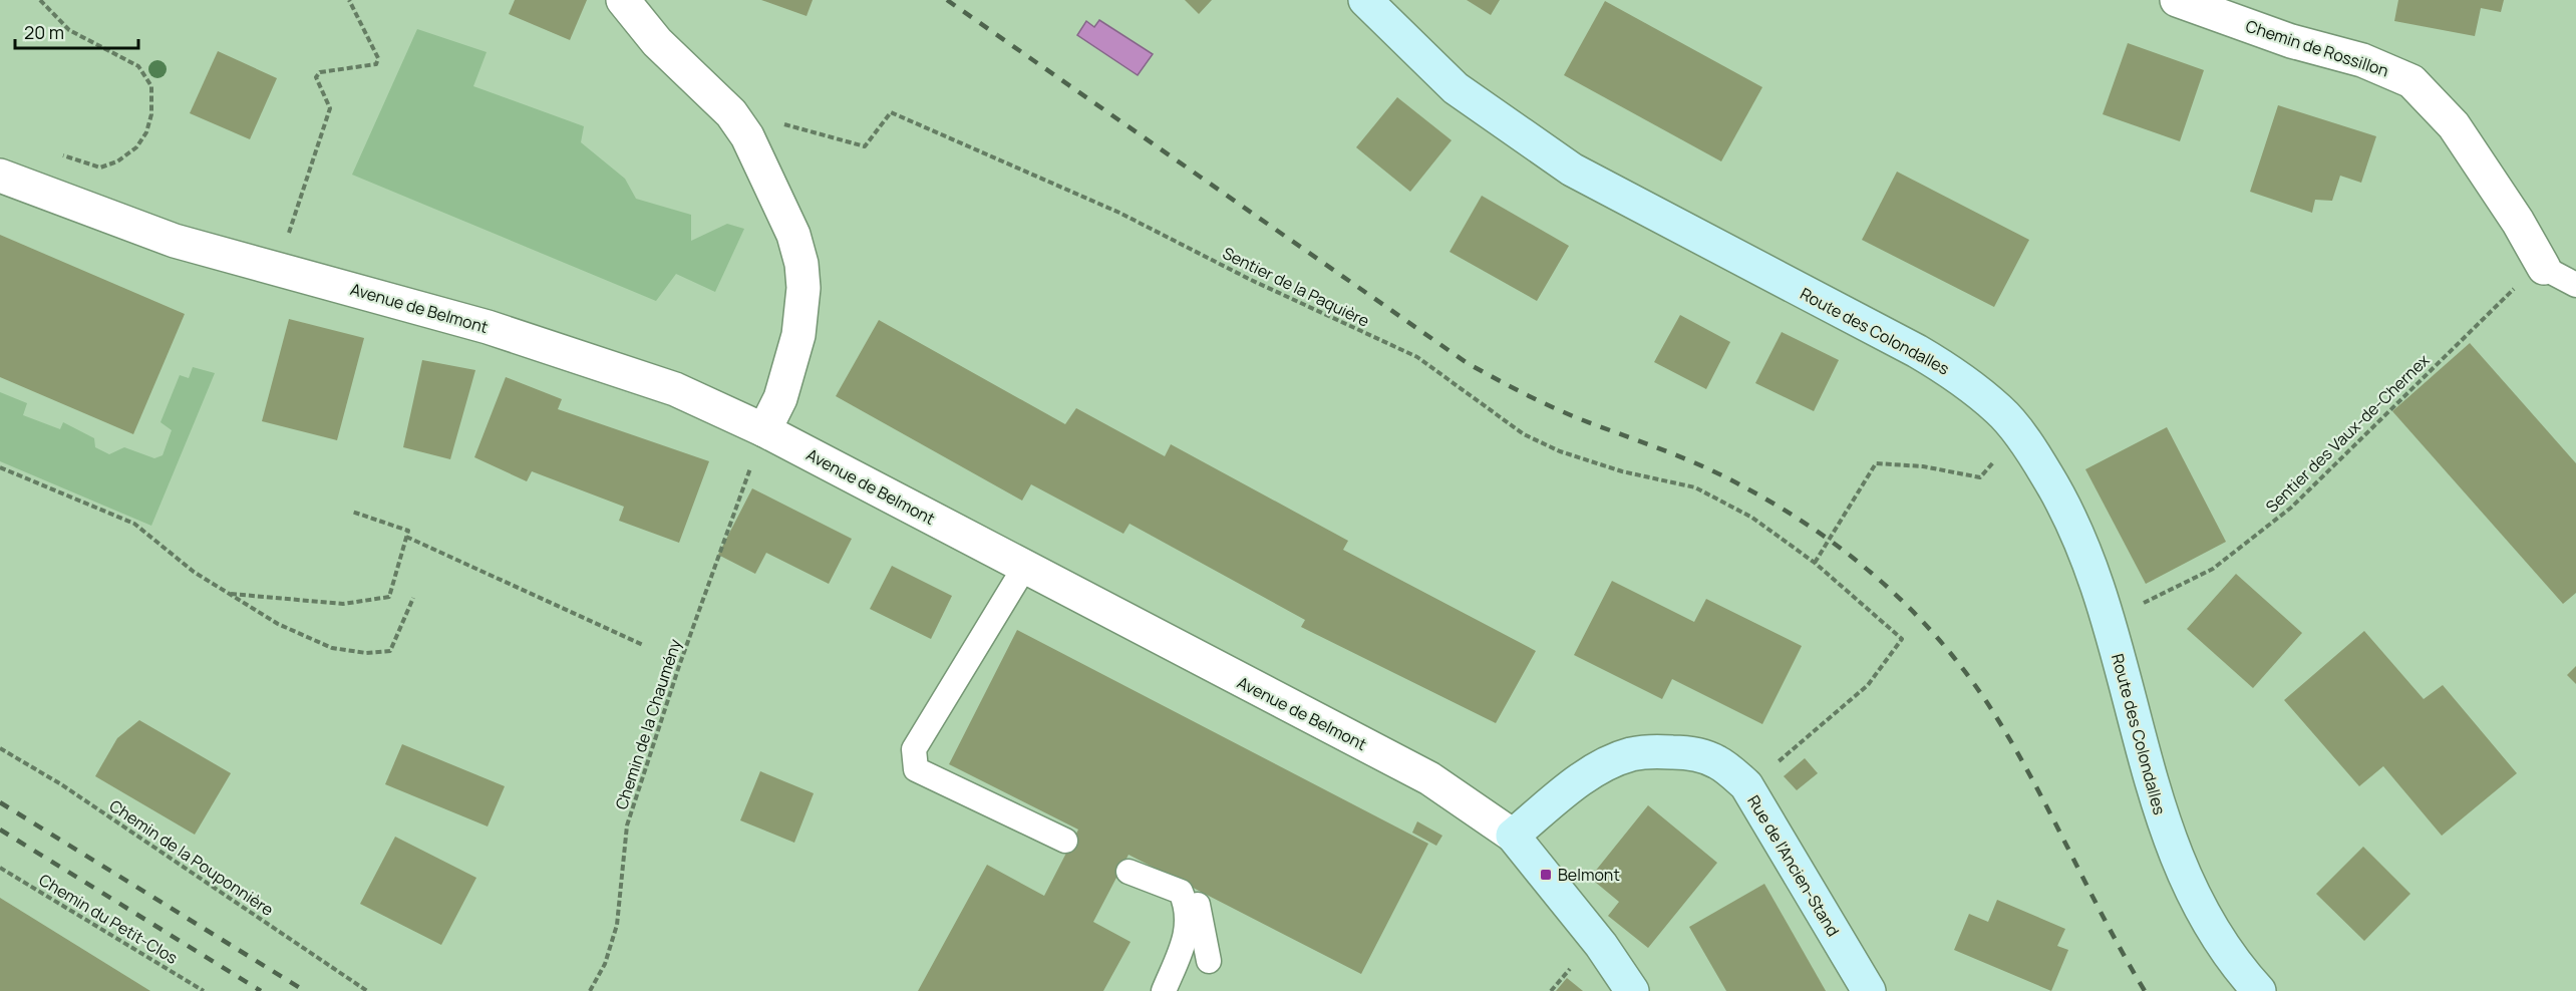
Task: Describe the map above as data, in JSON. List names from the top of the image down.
{
  "streets": {
    "street": [
      "Chemin de Rossillon",
      "Avenue de Belmont",
      "Route des Colondalles",
      "Rue de l'Ancien-Stand"
    ],
    "path": [
      "Sentier de la Paquière",
      "Sentier des Vaux-de-Chernex",
      "Chemin de la Chaumény",
      "Chemin de la Pouponnière",
      "Chemin du Petit-Clos"
    ]
  },
  "crossings": [
    ["Avenue de Belmont", "Rue de l'Ancien-Stand"]
  ],
  "places": {
    "transit": ["Belmont"]
  },
  "scale_bar": "20 m"
}
